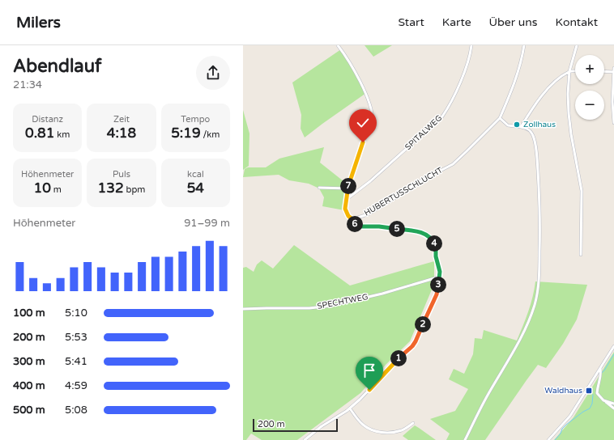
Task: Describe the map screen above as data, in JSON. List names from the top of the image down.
{
  "streets": {
    "street": ["SPITALWEG", "HUBERTUSSCHLUCHT", "SPECHTWEG"]
  },
  "places": {
    "other": ["Zollhaus"],
    "transit": ["Waldhaus"]
  },
  "scale_bar": "200 m",
  "page": {
    "header": "Milers",
    "nav": [
      "Start",
      "Karte",
      "Über uns",
      "Kontakt"
    ],
    "heading": ["Abendlauf", "21:34"],
    "map_buttons": ["+", "−"],
    "stats": [
      ["Distanz", "0.81 km"],
      ["Zeit", "4:18"],
      ["Tempo", "5:19 /km"],
      ["Höhenmeter", "10 m"],
      ["Puls", "132 bpm"],
      ["kcal", "54"]
    ],
    "pins": [
      "7",
      "6",
      "5",
      "4",
      "3",
      "2",
      "1"
    ],
    "chart": ["Höhenmeter", "91–99 m"],
    "list": [
      {
        "name": "100 m",
        "note": "5:10"
      },
      {
        "name": "200 m",
        "note": "5:53"
      },
      {
        "name": "300 m",
        "note": "5:41"
      },
      {
        "name": "400 m",
        "note": "4:59"
      },
      {
        "name": "500 m",
        "note": "5:08"
      }
    ],
    "scale": "200 m"
  }
}
